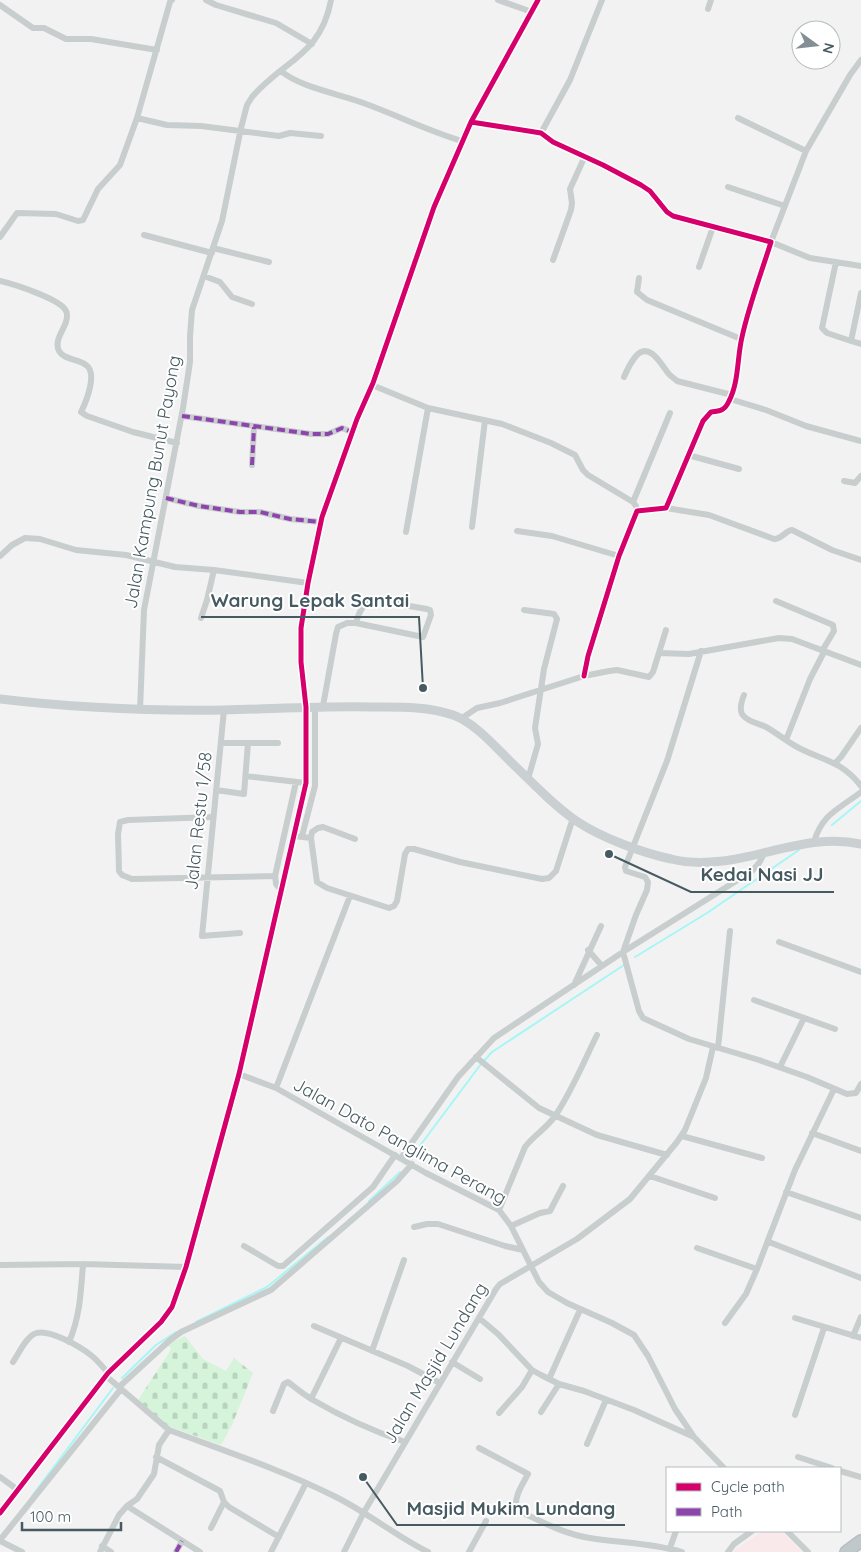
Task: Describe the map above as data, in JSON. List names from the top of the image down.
{
  "streets": {
    "street": [
      "Jalan Kampung Bunut Payong",
      "Jalan Restu 1/58",
      "Jalan Dato Panglima Perang",
      "Jalan Masjid Lundang"
    ]
  },
  "crossings": [
    ["Jalan Dato Panglima Perang", "Jalan Masjid Lundang"]
  ],
  "places": ["Warung Lepak Santai", "Kedai Nasi JJ", "Masjid Mukim Lundang"],
  "legend": ["Cycle path", "Path"],
  "scale_bar": "100 m",
  "north": "right"
}
